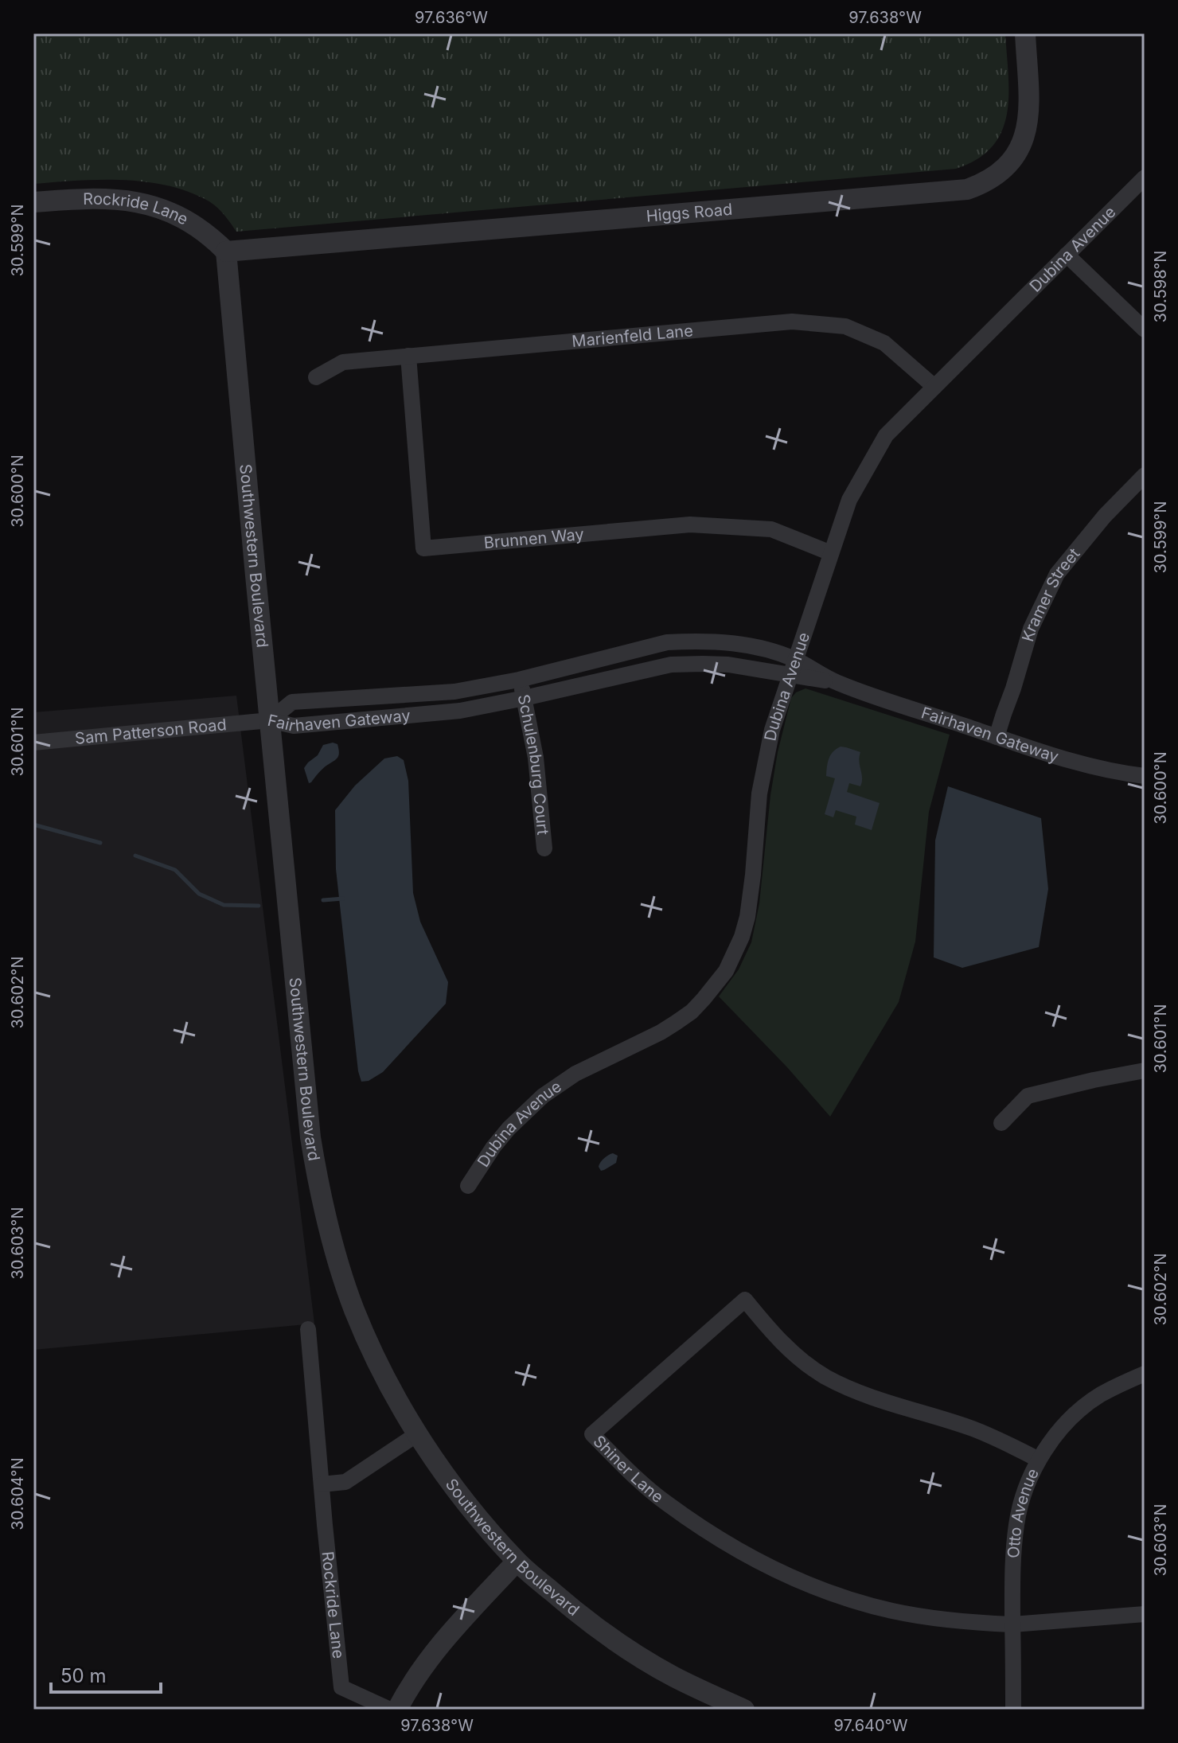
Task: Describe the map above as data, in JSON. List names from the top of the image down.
{
  "streets": {
    "street": [
      "Rockride Lane",
      "Higgs Road",
      "Dubina Avenue",
      "Marienfeld Lane",
      "Brunnen Way",
      "Southwestern Boulevard",
      "Kramer Street",
      "Fairhaven Gateway",
      "Sam Patterson Road",
      "Schulenburg Court",
      "Shiner Lane",
      "Otto Avenue"
    ]
  },
  "crossings": [
    ["Rockride Lane", "Higgs Road"],
    ["Rockride Lane", "Southwestern Boulevard"],
    ["Higgs Road", "Southwestern Boulevard"],
    ["Dubina Avenue", "Marienfeld Lane"],
    ["Dubina Avenue", "Brunnen Way"],
    ["Dubina Avenue", "Fairhaven Gateway"],
    ["Marienfeld Lane", "Brunnen Way"],
    ["Southwestern Boulevard", "Fairhaven Gateway"],
    ["Southwestern Boulevard", "Sam Patterson Road"],
    ["Kramer Street", "Fairhaven Gateway"],
    ["Fairhaven Gateway", "Sam Patterson Road"],
    ["Fairhaven Gateway", "Schulenburg Court"],
    ["Shiner Lane", "Otto Avenue"]
  ],
  "scale_bar": "50 m",
  "coordinates": [
    "97.636°W",
    "97.638°W",
    "30.599°N",
    "30.598°N",
    "30.600°N",
    "30.601°N",
    "30.602°N",
    "30.603°N",
    "30.604°N",
    "97.640°W"
  ]
}
